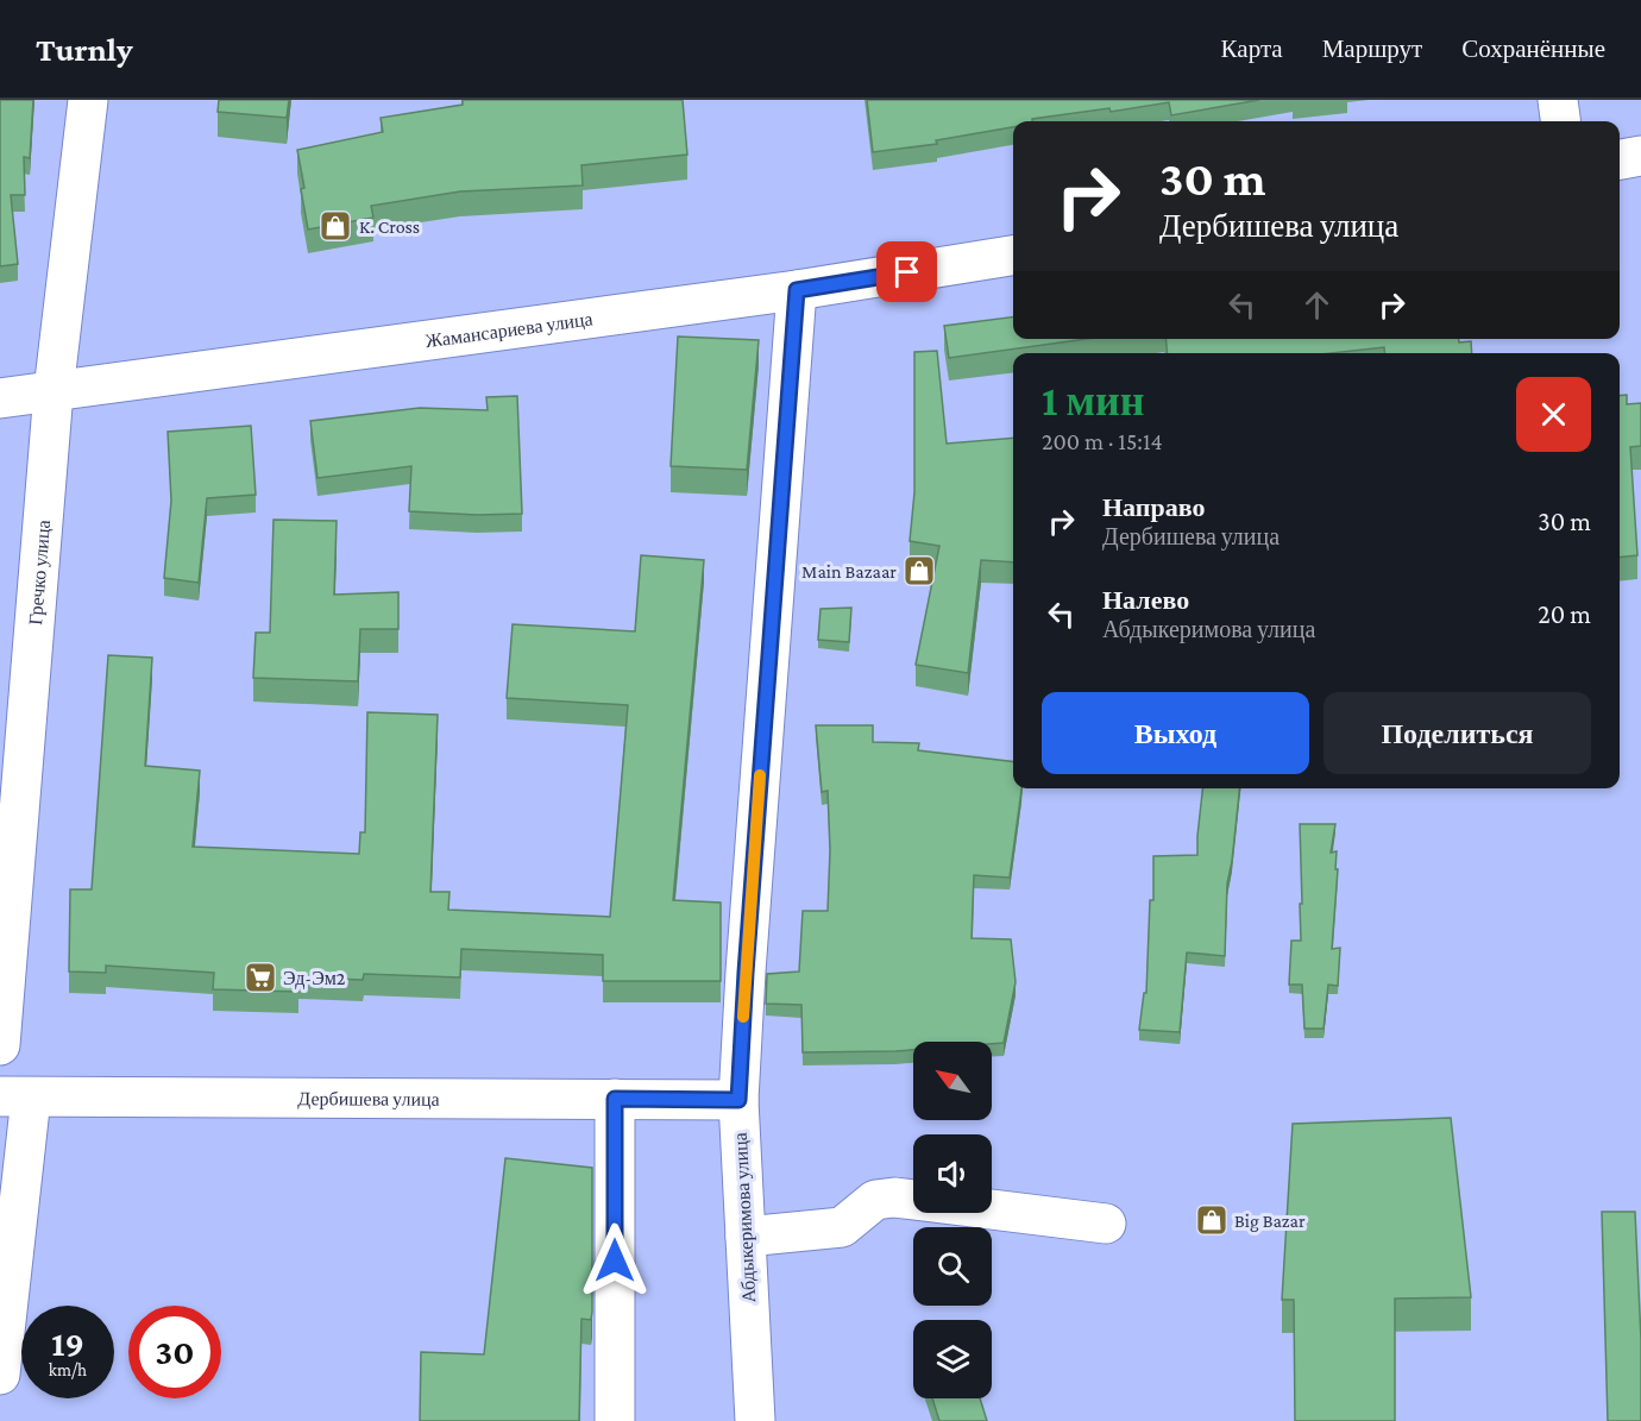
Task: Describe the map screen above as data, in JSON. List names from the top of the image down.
{
  "streets": {
    "street": [
      "Жамансариева улица",
      "Гречко улица",
      "Дербишева улица",
      "Абдыкеримова улица"
    ]
  },
  "crossings": [
    ["Жамансариева улица", "Гречко улица"],
    ["Жамансариева улица", "Абдыкеримова улица"],
    ["Дербишева улица", "Абдыкеримова улица"]
  ],
  "places": {
    "shop": ["K. Cross", "Main Bazaar", "Big Bazar"],
    "supermarket": ["Эд-Эм2"]
  },
  "north": "top left",
  "page": {
    "header": "Turnly",
    "nav": ["Карта", "Маршрут", "Сохранённые"],
    "turn": ["30 m", "Дербишева улица"],
    "heading": ["1 мин", "200 m · 15:14"],
    "list": [
      {
        "name": "Направо",
        "note": "Дербишева улица",
        "value": "30 m"
      },
      {
        "name": "Налево",
        "note": "Абдыкеримова улица",
        "value": "20 m"
      }
    ],
    "buttons": ["Выход", "Поделиться"],
    "speed": "19 km/h",
    "limit": "30"
  }
}
